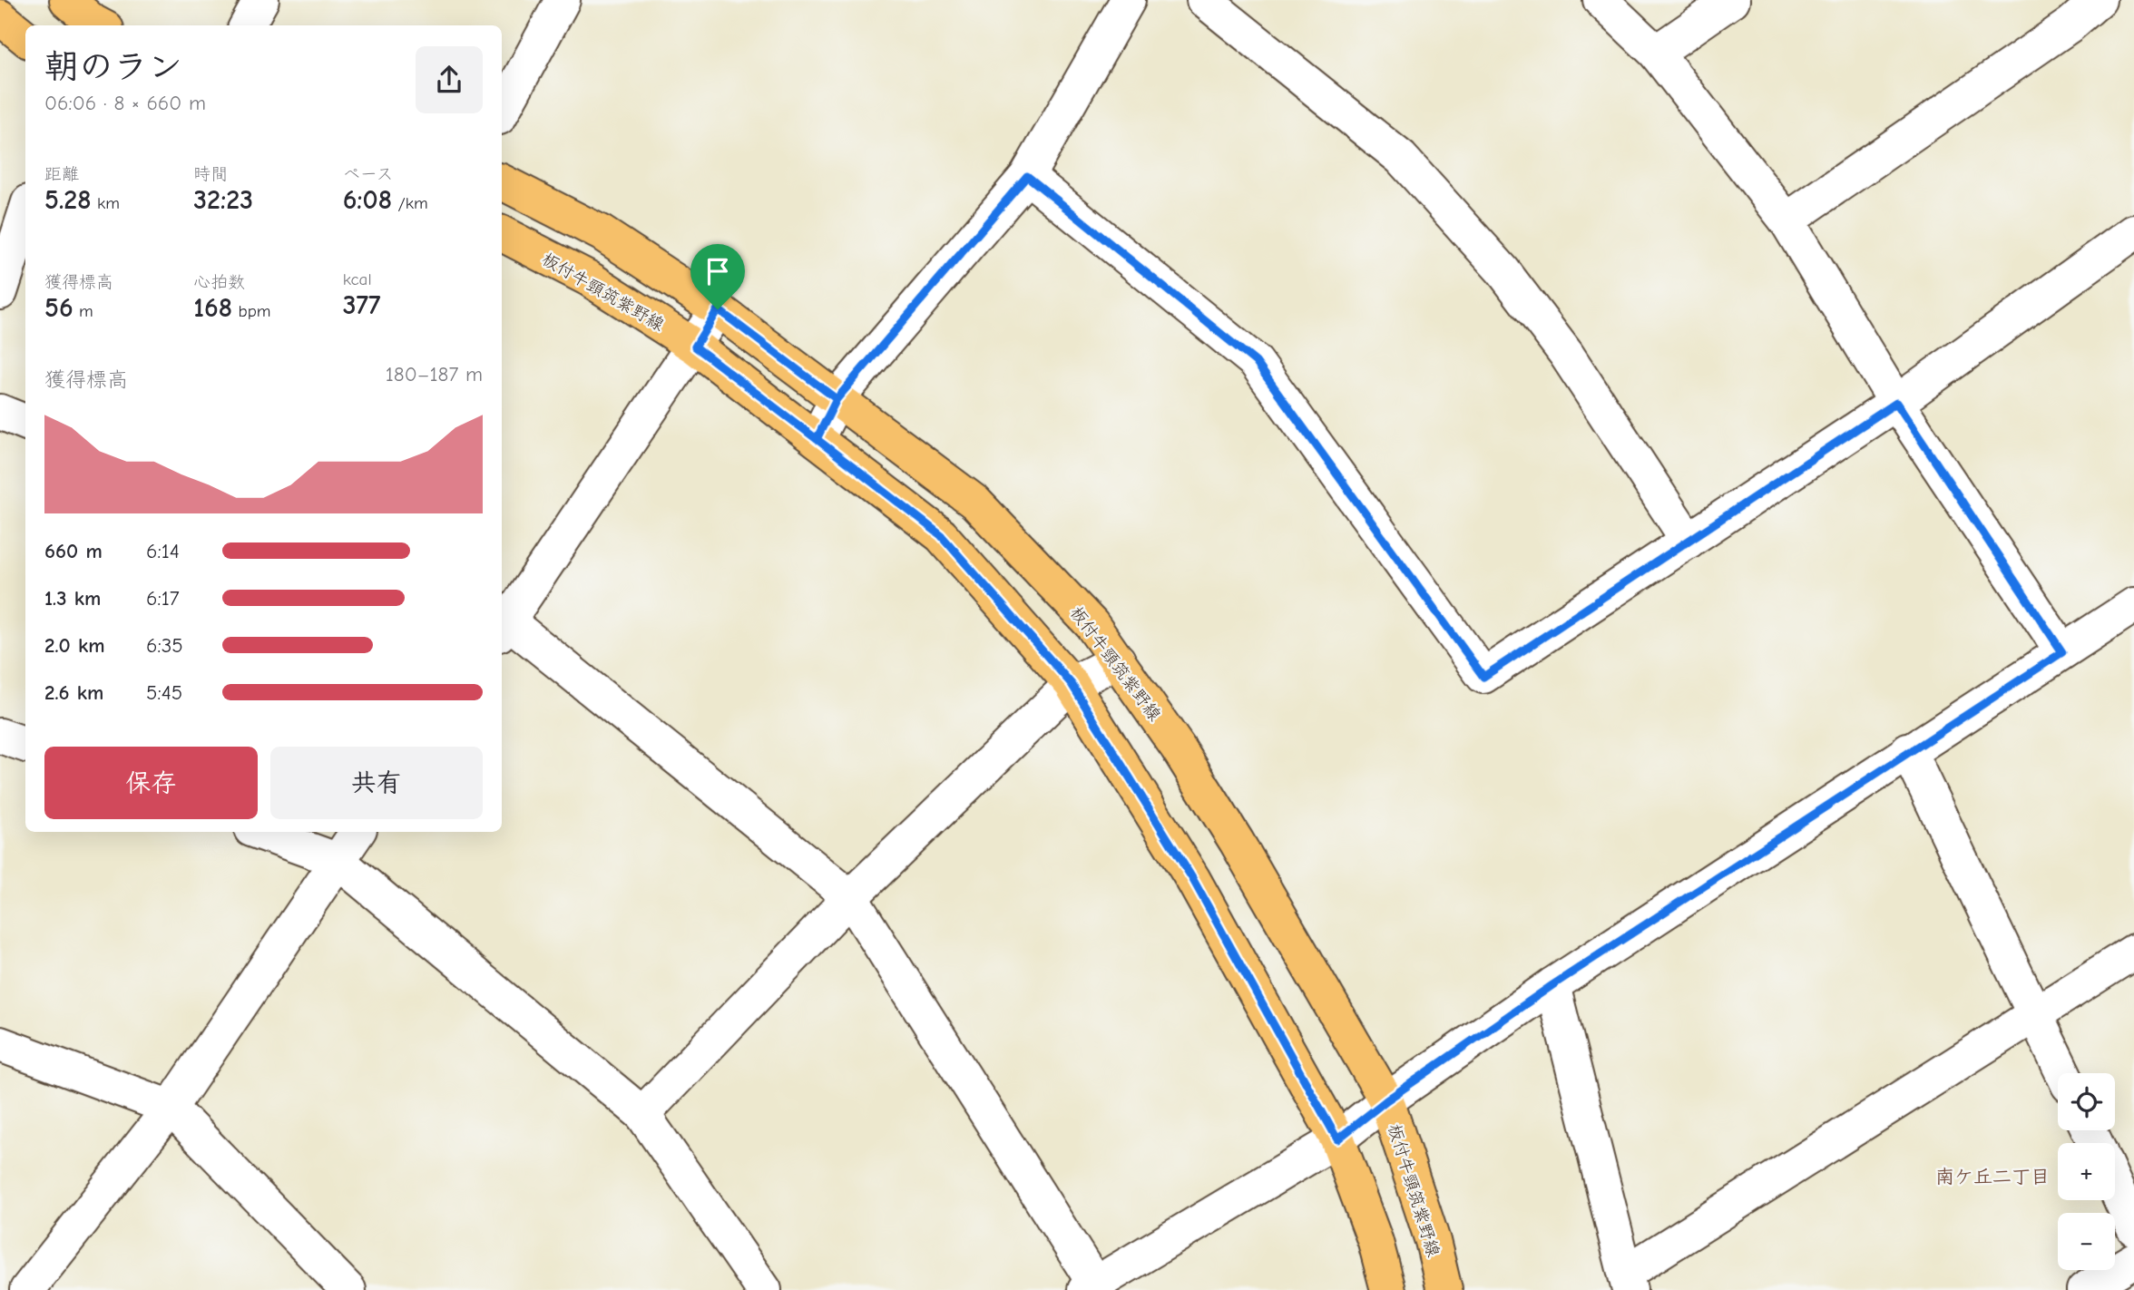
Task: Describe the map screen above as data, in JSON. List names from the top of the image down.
{
  "streets": {
    "main road": ["板付牛頸筑紫野線"]
  },
  "districts": ["南ケ丘二丁目"],
  "page": {
    "heading": ["朝のラン", "06:06 · 8 × 660 m"],
    "stats": [
      ["距離", "5.28 km"],
      ["時間", "32:23"],
      ["ペース", "6:08 /km"],
      ["獲得標高", "56 m"],
      ["心拍数", "168 bpm"],
      ["kcal", "377"]
    ],
    "chart": ["獲得標高", "180–187 m"],
    "list": [
      {
        "name": "660 m",
        "note": "6:14"
      },
      {
        "name": "1.3 km",
        "note": "6:17"
      },
      {
        "name": "2.0 km",
        "note": "6:35"
      },
      {
        "name": "2.6 km",
        "note": "5:45"
      }
    ],
    "buttons": ["保存", "共有"],
    "map_buttons": ["+", "−"]
  }
}
